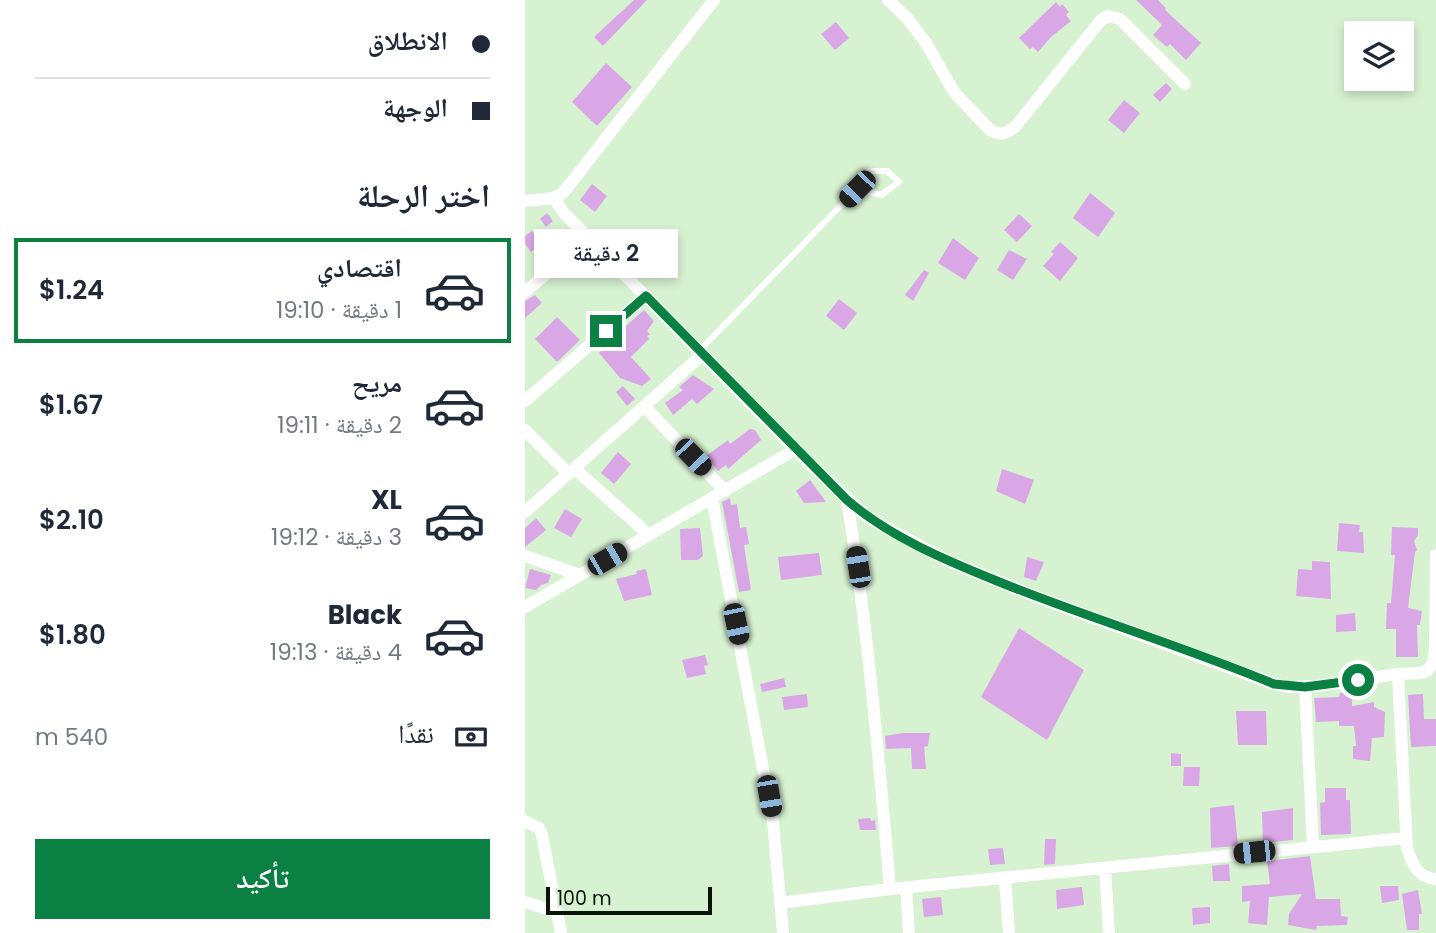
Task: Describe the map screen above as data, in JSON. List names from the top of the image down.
{
  "scale_bar": "100 m",
  "page": {
    "banner": ["الانطلاق", "الوجهة"],
    "heading": "اختر الرحلة",
    "bubble": "2 دقيقة",
    "list": [
      {
        "name": "اقتصادي",
        "note": "1 دقيقة · 19:10",
        "value": "$1.24"
      },
      {
        "name": "مريح",
        "note": "2 دقيقة · 19:11",
        "value": "$1.67"
      },
      {
        "name": "XL",
        "note": "3 دقيقة · 19:12",
        "value": "$2.10"
      },
      {
        "name": "Black",
        "note": "4 دقيقة · 19:13",
        "value": "$1.80"
      }
    ],
    "pay": ["نقدًا", "540 m"],
    "buttons": "تأكيد",
    "scale": "100 m"
  }
}
